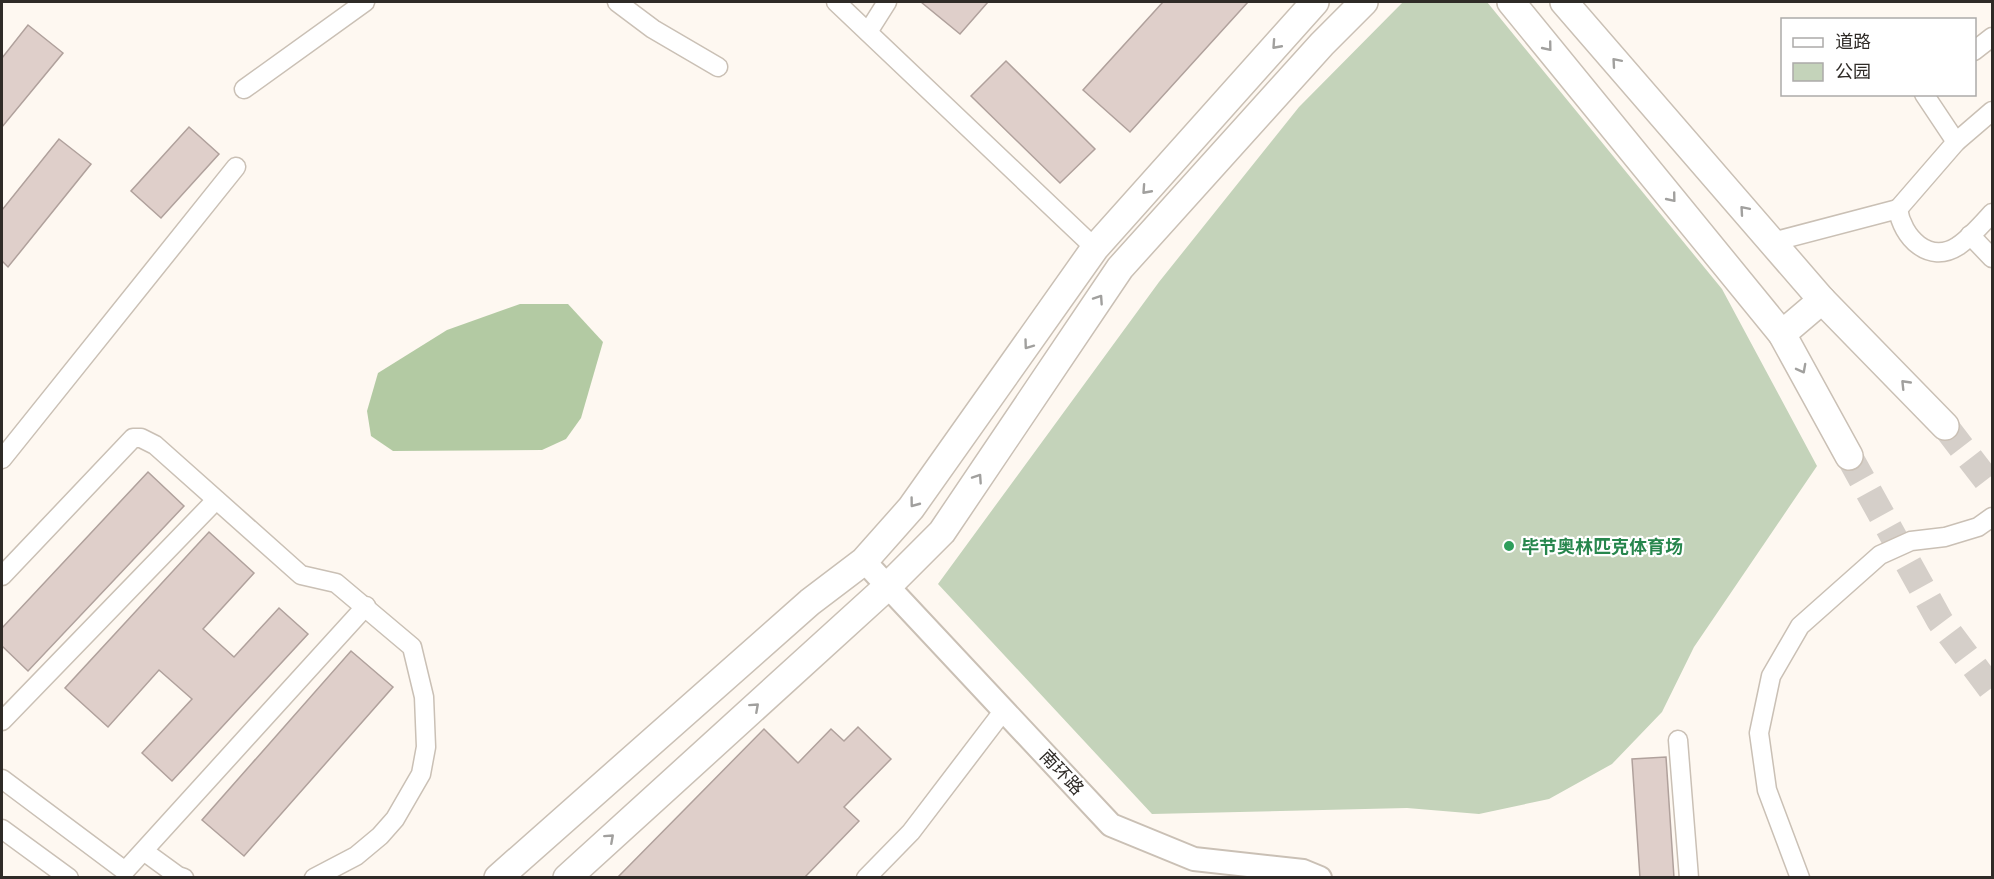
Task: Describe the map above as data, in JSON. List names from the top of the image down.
{
  "streets": {
    "main road": ["南环路"]
  },
  "places": ["毕节奥林匹克体育场"],
  "legend": ["道路", "公园"]
}
